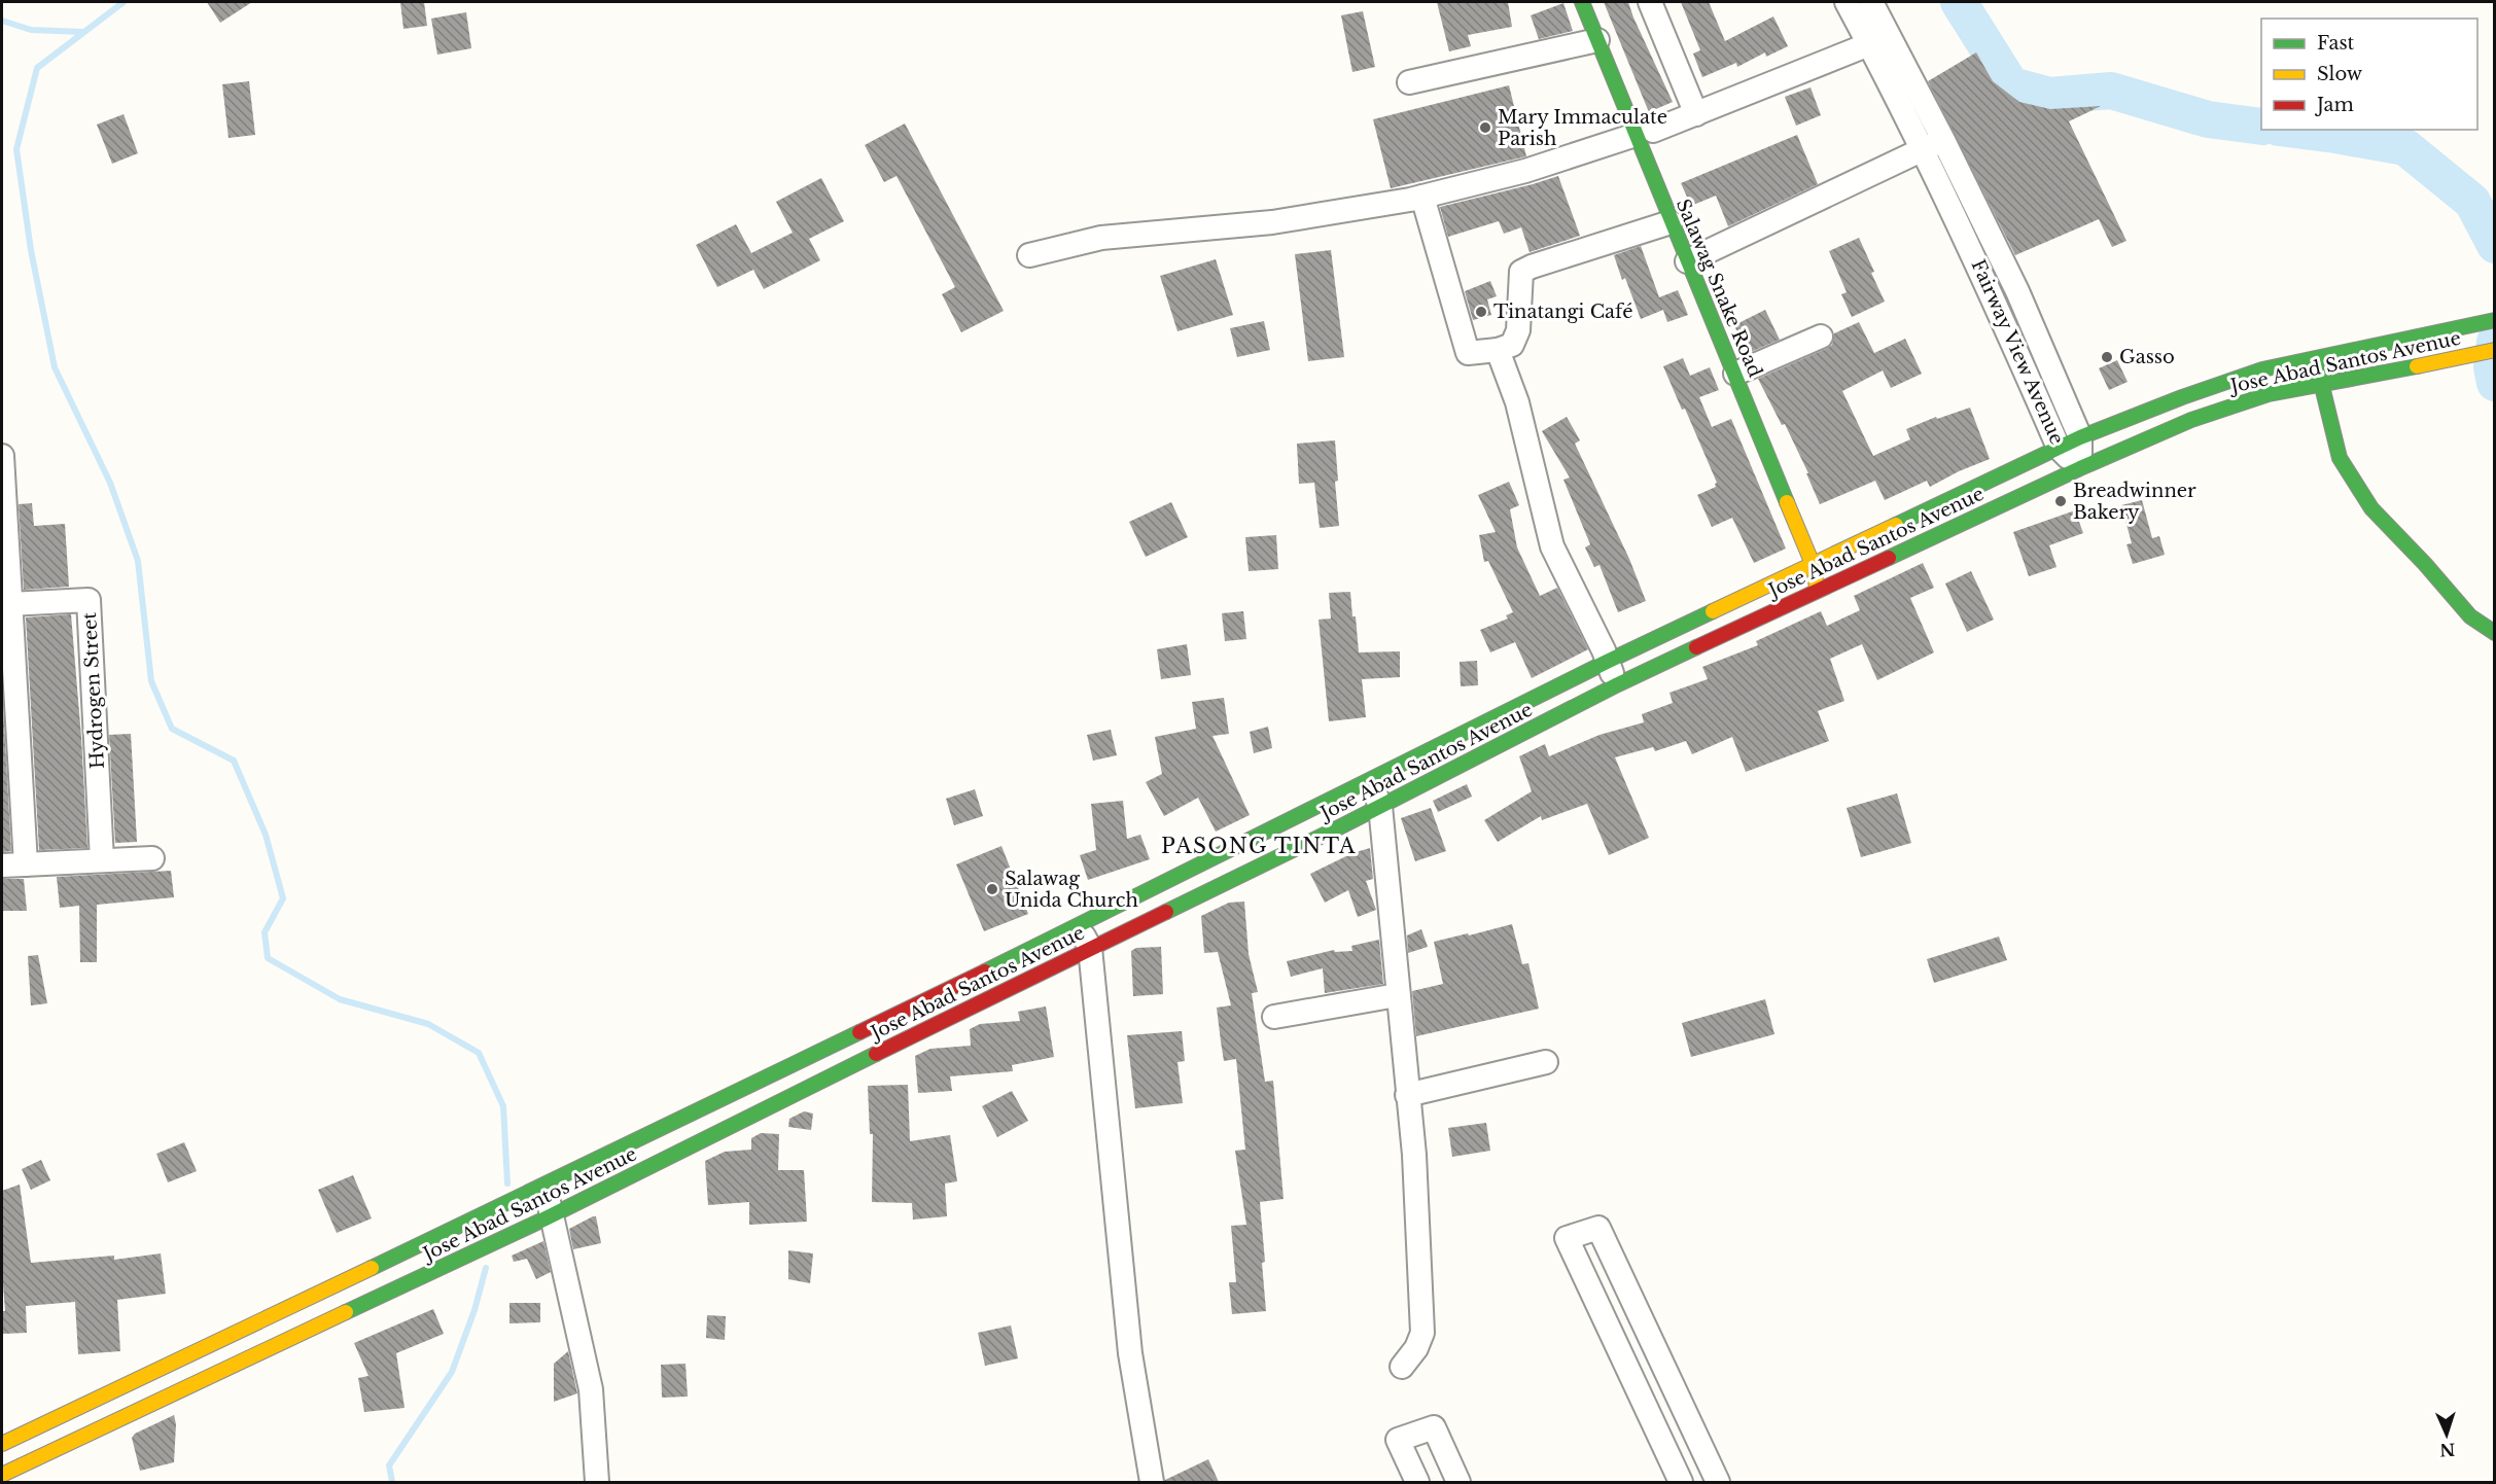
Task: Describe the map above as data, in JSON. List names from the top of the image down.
{
  "streets": {
    "main road": ["Salawag Snake Road", "Jose Abad Santos Avenue"],
    "street": ["Fairway View Avenue", "Hydrogen Street"]
  },
  "crossings": [
    ["Salawag Snake Road", "Jose Abad Santos Avenue"],
    ["Fairway View Avenue", "Jose Abad Santos Avenue"]
  ],
  "districts": ["PASONG TINTA"],
  "places": [
    "Mary Immaculate Parish",
    "Tinatangi Café",
    "Gasso",
    "Breadwinner Bakery",
    "Salawag Unida Church"
  ],
  "legend": ["Fast", "Slow", "Jam"],
  "north": "bottom"
}
